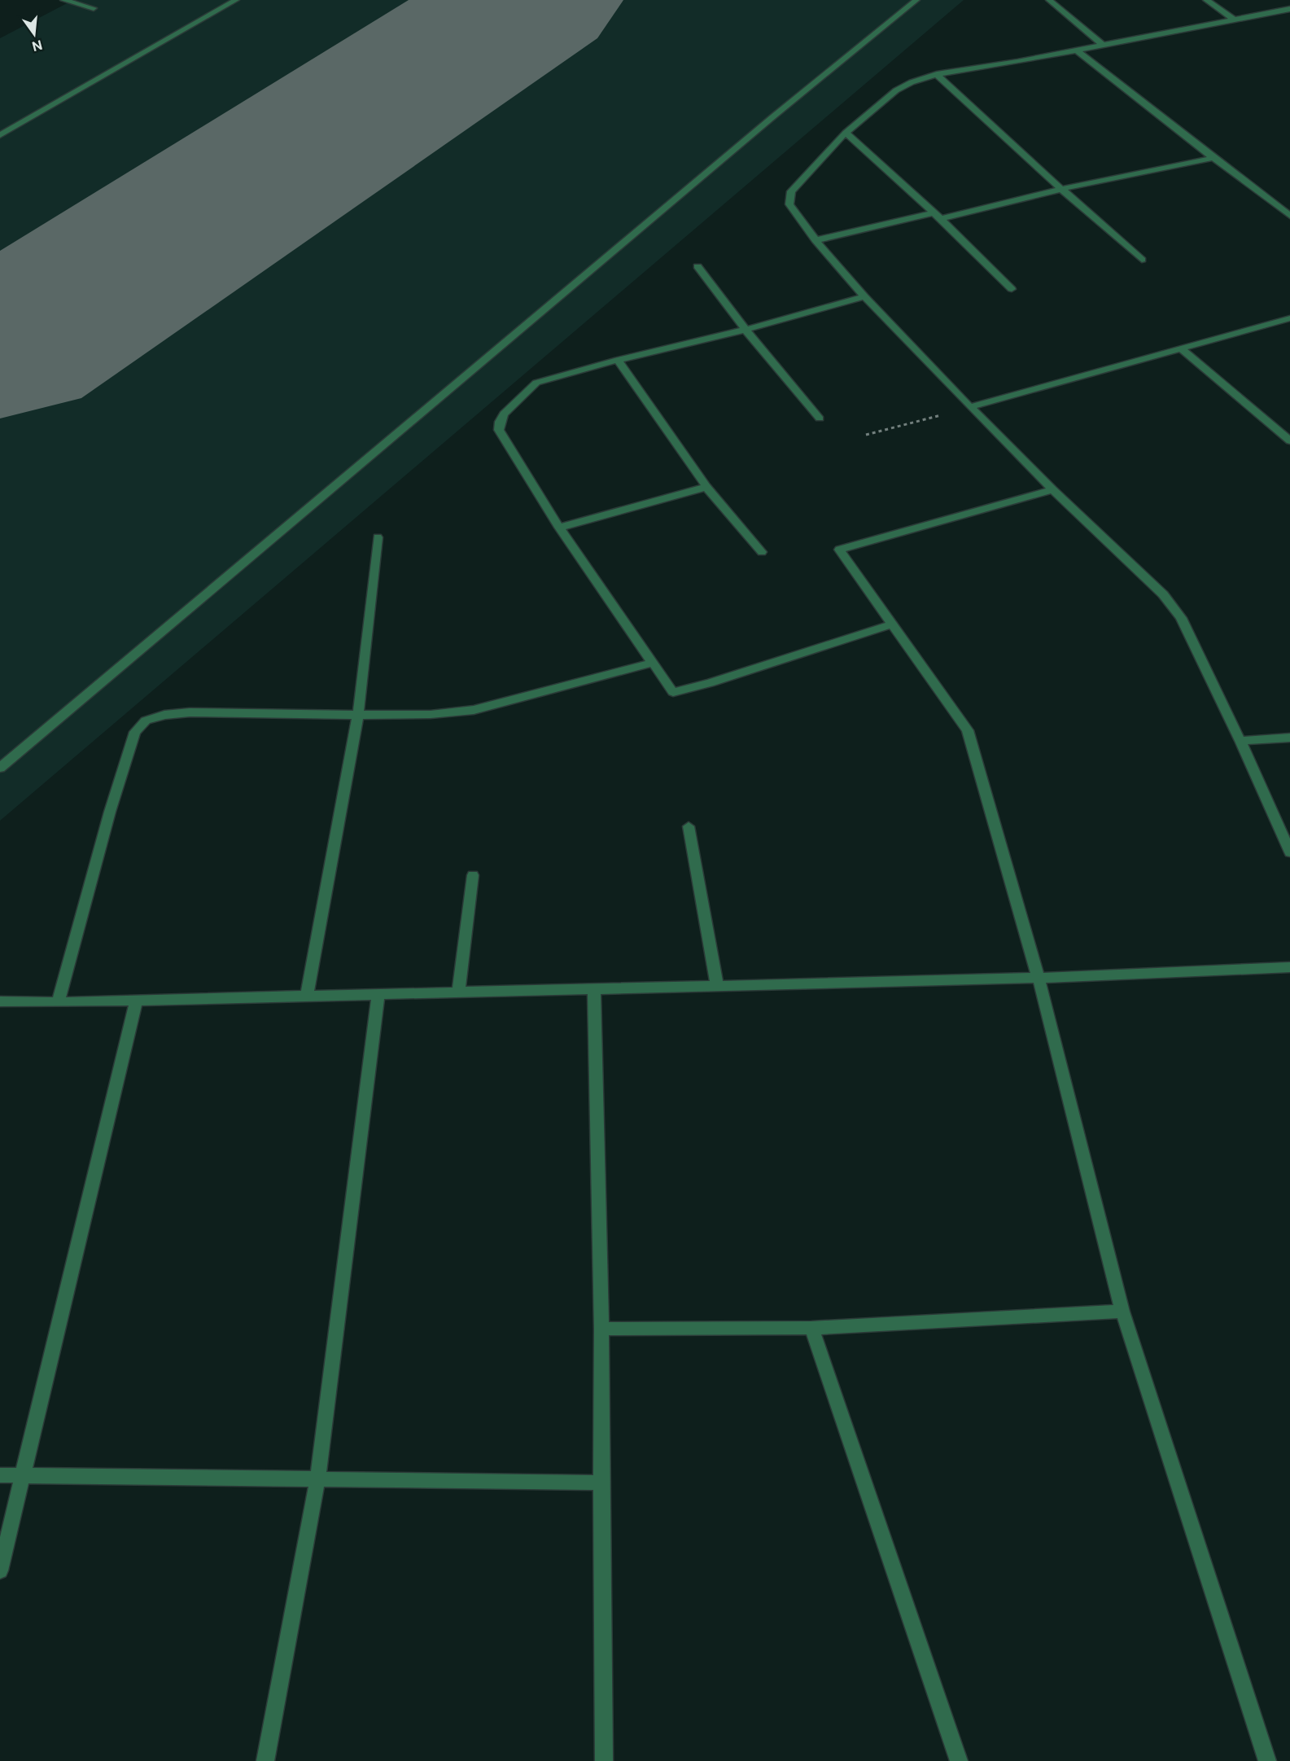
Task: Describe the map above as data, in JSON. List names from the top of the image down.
{
  "north": "bottom"
}
